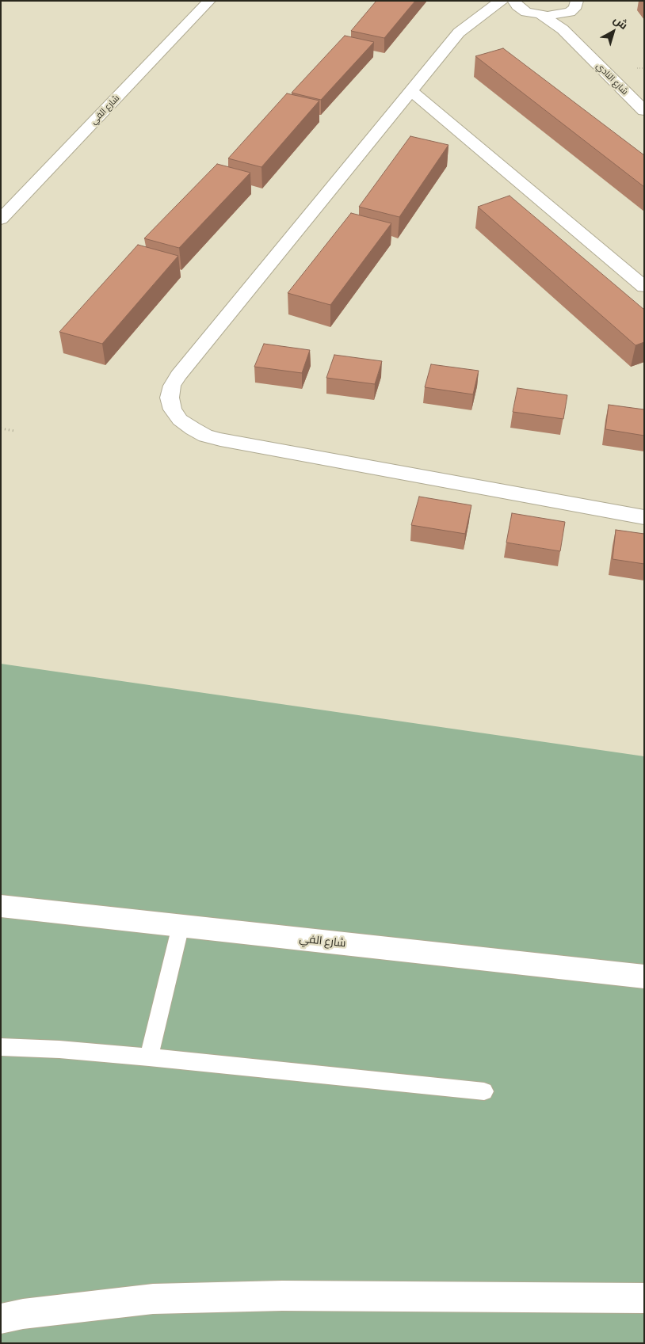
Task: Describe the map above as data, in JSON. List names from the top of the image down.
{
  "streets": {
    "street": ["شارع النادي", "شارع الفي"]
  },
  "north": "top right"
}
